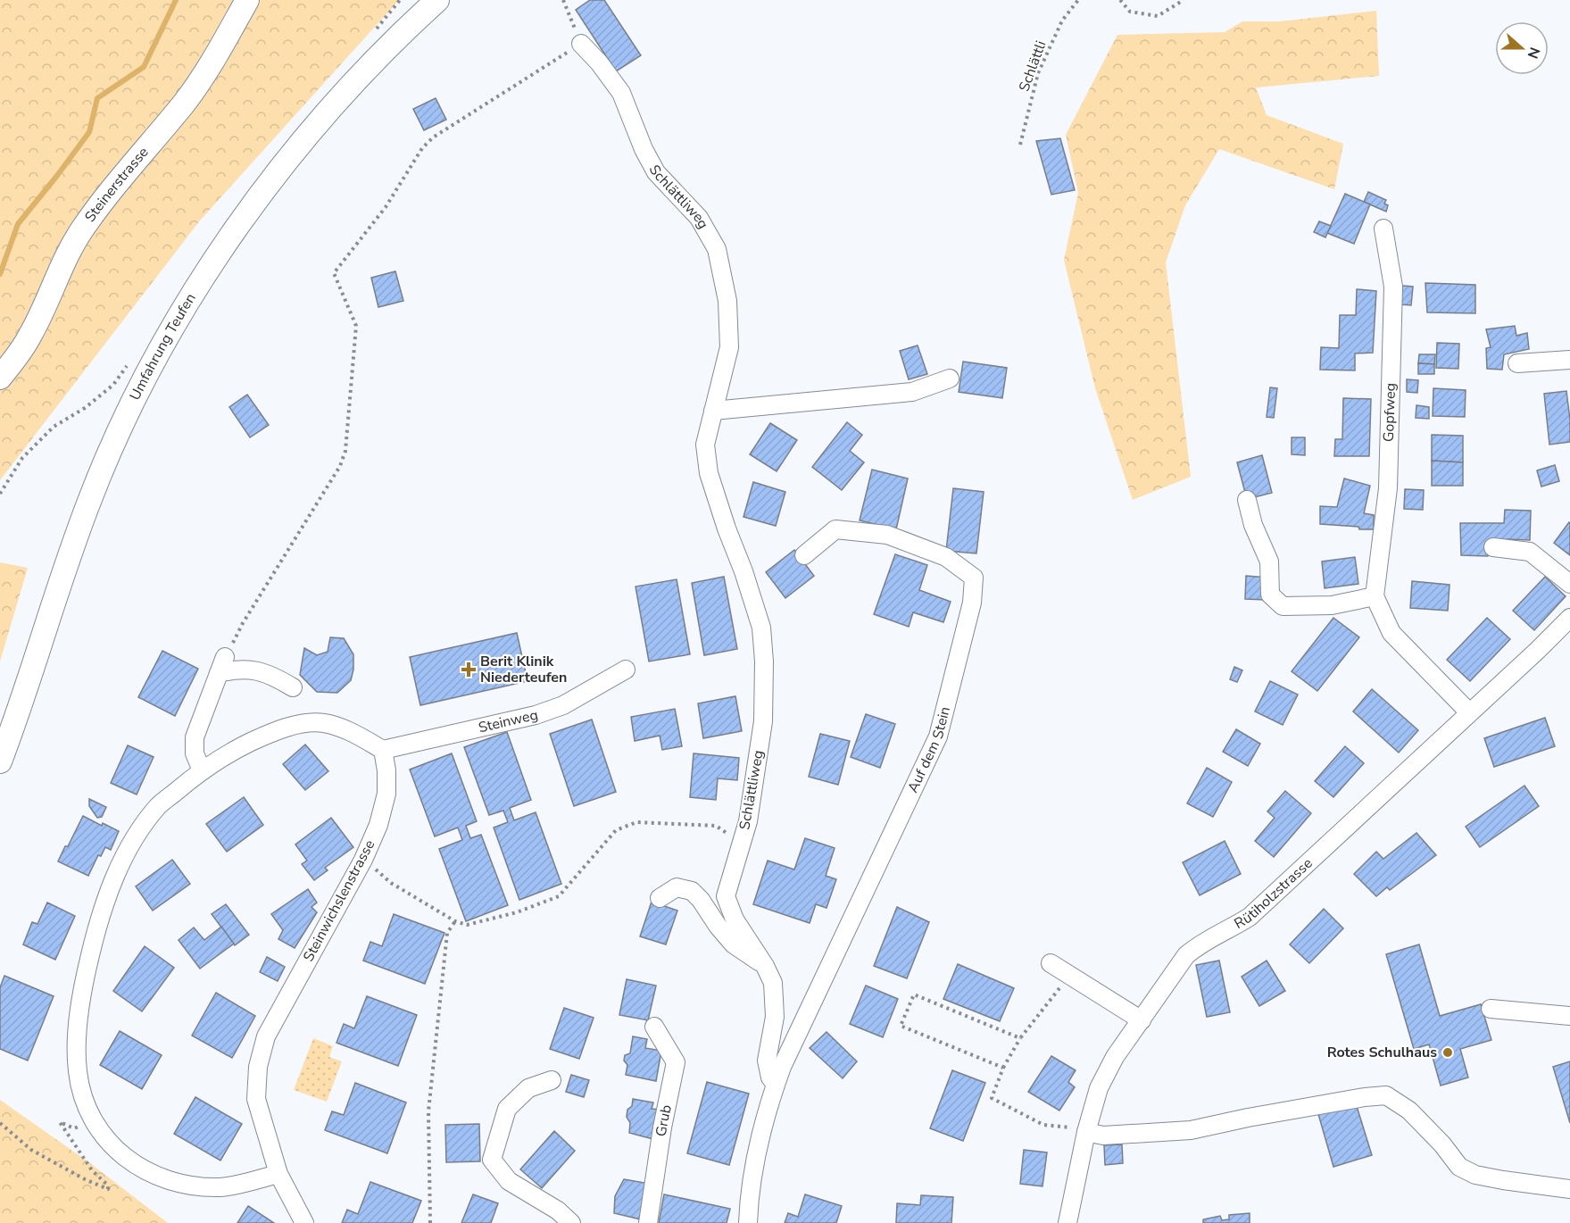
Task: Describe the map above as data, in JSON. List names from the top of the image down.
{
  "streets": {
    "main road": ["Steinerstrasse", "Umfahrung Teufen"],
    "street": [
      "Schlättliweg",
      "Gopfweg",
      "Steinweg",
      "Auf dem Stein",
      "Rütiholzstrasse",
      "Steinwichslenstrasse",
      "Grub"
    ],
    "path": ["Schlättli"]
  },
  "crossings": [
    ["Schlättliweg", "Auf dem Stein"],
    ["Steinweg", "Steinwichslenstrasse"]
  ],
  "places": {
    "health": ["Berit Klinik Niederteufen"],
    "other": ["Rotes Schulhaus"]
  },
  "north": "right"
}
